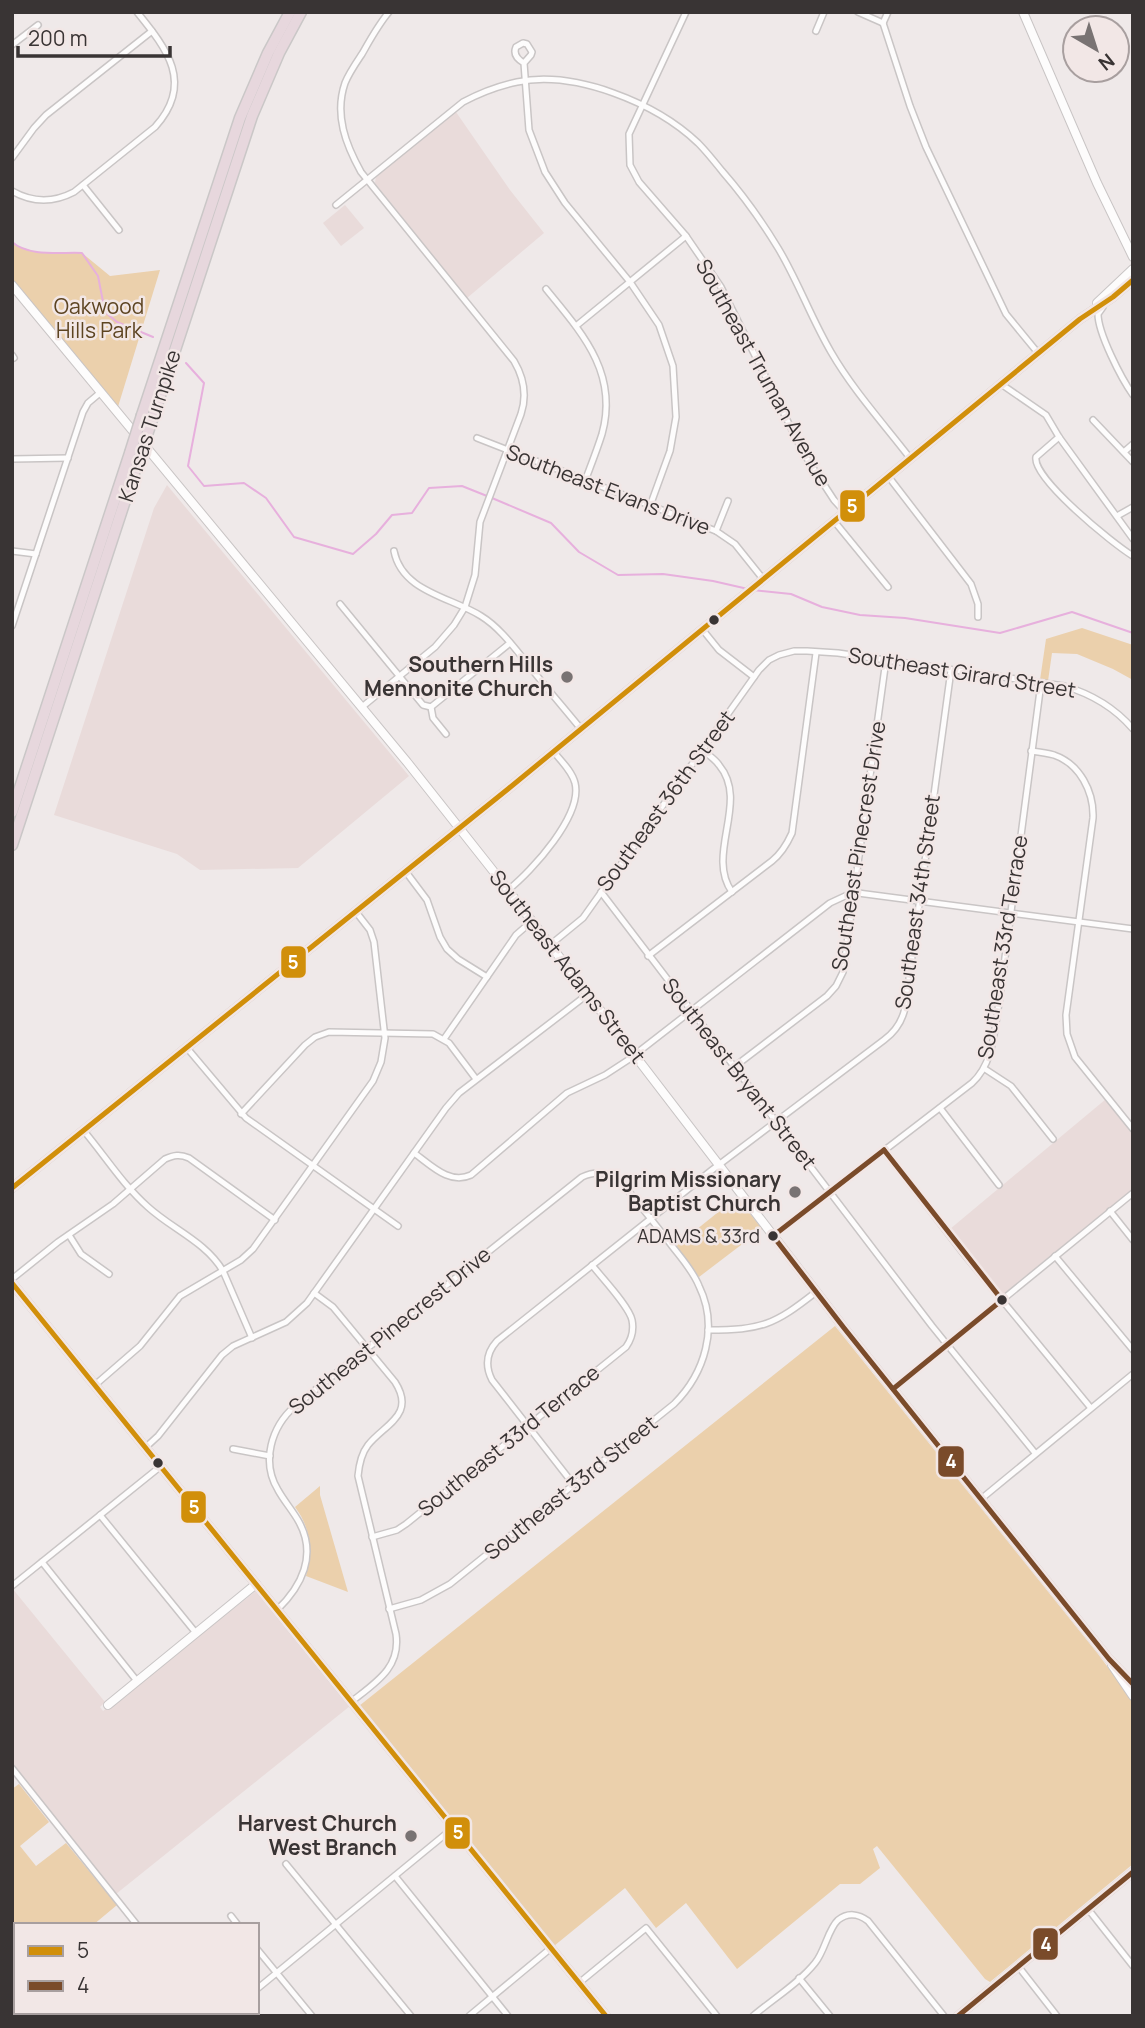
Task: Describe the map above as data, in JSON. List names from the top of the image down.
{
  "streets": {
    "highway": ["Kansas Turnpike"],
    "main road": ["Southeast Adams Street"],
    "street": [
      "Southeast Truman Avenue",
      "Southeast Evans Drive",
      "Southeast Girard Street",
      "Southeast 36th Street",
      "Southeast Pinecrest Drive",
      "Southeast 34th Street",
      "Southeast 33rd Terrace",
      "Southeast Bryant Street",
      "Southeast 33rd Street"
    ]
  },
  "crossings": [
    ["Southeast Girard Street", "Southeast 36th Street"],
    ["Southeast Girard Street", "Southeast Pinecrest Drive"],
    ["Southeast Girard Street", "Southeast 34th Street"],
    ["Southeast Girard Street", "Southeast 33rd Terrace"],
    ["Southeast 36th Street", "Southeast Adams Street"],
    ["Southeast 36th Street", "Southeast Bryant Street"],
    ["Southeast Pinecrest Drive", "Southeast 34th Street"],
    ["Southeast Pinecrest Drive", "Southeast Bryant Street"],
    ["Southeast 34th Street", "Southeast 33rd Terrace"],
    ["Southeast 34th Street", "Southeast Adams Street"],
    ["Southeast 34th Street", "Southeast Bryant Street"],
    ["Southeast 33rd Terrace", "Southeast Adams Street"],
    ["Southeast 33rd Terrace", "Southeast Bryant Street"]
  ],
  "parks": ["Oakwood Hills Park"],
  "places": [
    "Southern Hills Mennonite Church",
    "Pilgrim Missionary Baptist Church",
    "ADAMS & 33rd",
    "Harvest Church West Branch"
  ],
  "lines": ["transit line 5", "transit line 4"],
  "legend": ["5", "4"],
  "scale_bar": "200 m",
  "north": "bottom right"
}
